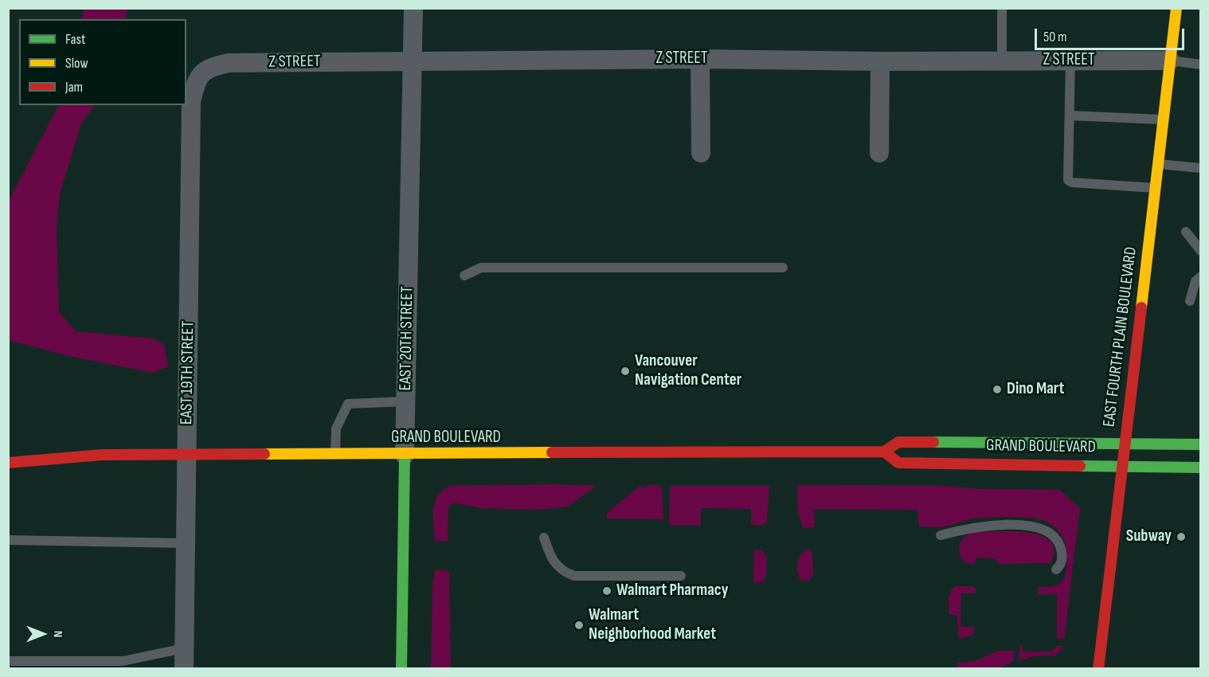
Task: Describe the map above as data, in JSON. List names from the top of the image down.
{
  "streets": {
    "main road": ["EAST FOURTH PLAIN BOULEVARD", "EAST 20TH STREET", "GRAND BOULEVARD"],
    "street": ["Z STREET", "EAST 19TH STREET"]
  },
  "crossings": [
    ["Z STREET", "EAST FOURTH PLAIN BOULEVARD"],
    ["Z STREET", "EAST 20TH STREET"],
    ["Z STREET", "EAST 19TH STREET"],
    ["EAST FOURTH PLAIN BOULEVARD", "GRAND BOULEVARD"],
    ["EAST 20TH STREET", "GRAND BOULEVARD"],
    ["EAST 19TH STREET", "GRAND BOULEVARD"]
  ],
  "places": [
    "Vancouver Navigation Center",
    "Dino Mart",
    "Subway",
    "Walmart Pharmacy",
    "Walmart Neighborhood Market"
  ],
  "legend": ["Fast", "Slow", "Jam"],
  "scale_bar": "50 m",
  "north": "right"
}
